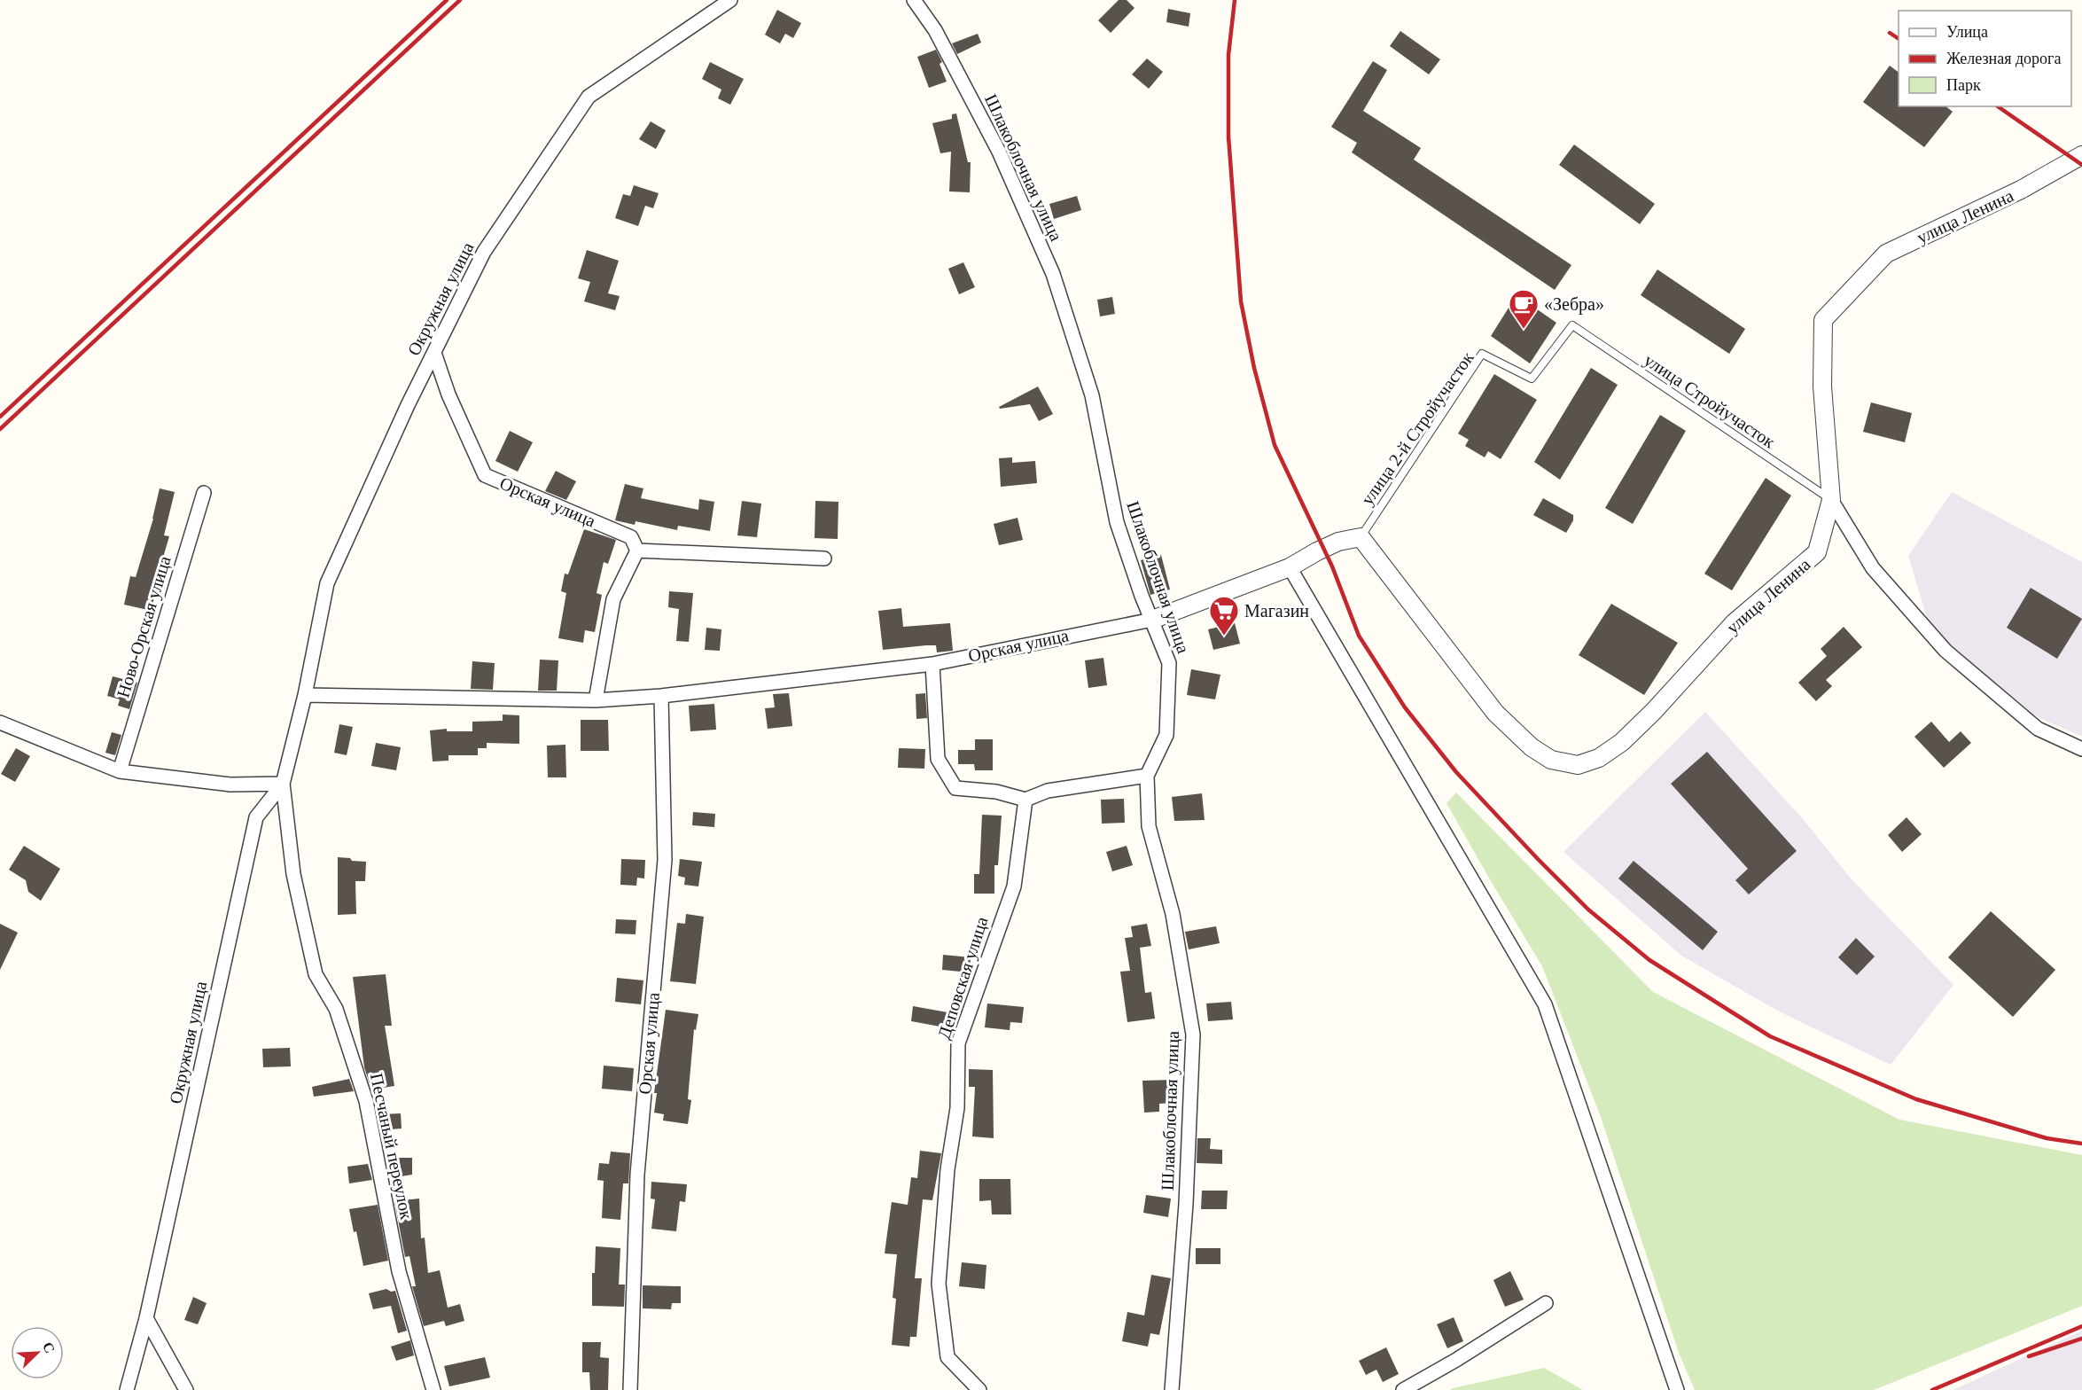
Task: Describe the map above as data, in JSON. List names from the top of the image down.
{
  "streets": {
    "street": [
      "Шлакоблочная улица",
      "улица Ленина",
      "Окружная улица",
      "Орская улица",
      "Ново-Орская улица",
      "Деповская улица",
      "Песчаный переулок"
    ],
    "lane": ["улица Стройучасток", "улица 2-й Стройучасток"]
  },
  "crossings": [
    ["Шлакоблочная улица", "Орская улица"],
    ["улица Ленина", "улица Стройучасток"],
    ["улица Ленина", "улица 2-й Стройучасток"],
    ["улица Ленина", "Орская улица"],
    ["Окружная улица", "Орская улица"],
    ["Окружная улица", "Песчаный переулок"],
    ["улица Стройучасток", "улица 2-й Стройучасток"],
    ["улица 2-й Стройучасток", "Орская улица"],
    ["Орская улица", "Песчаный переулок"]
  ],
  "places": {
    "cafe": ["«Зебра»"],
    "supermarket": ["Магазин"]
  },
  "legend": ["Улица", "Железная дорога", "Парк"],
  "north": "top right"
}
